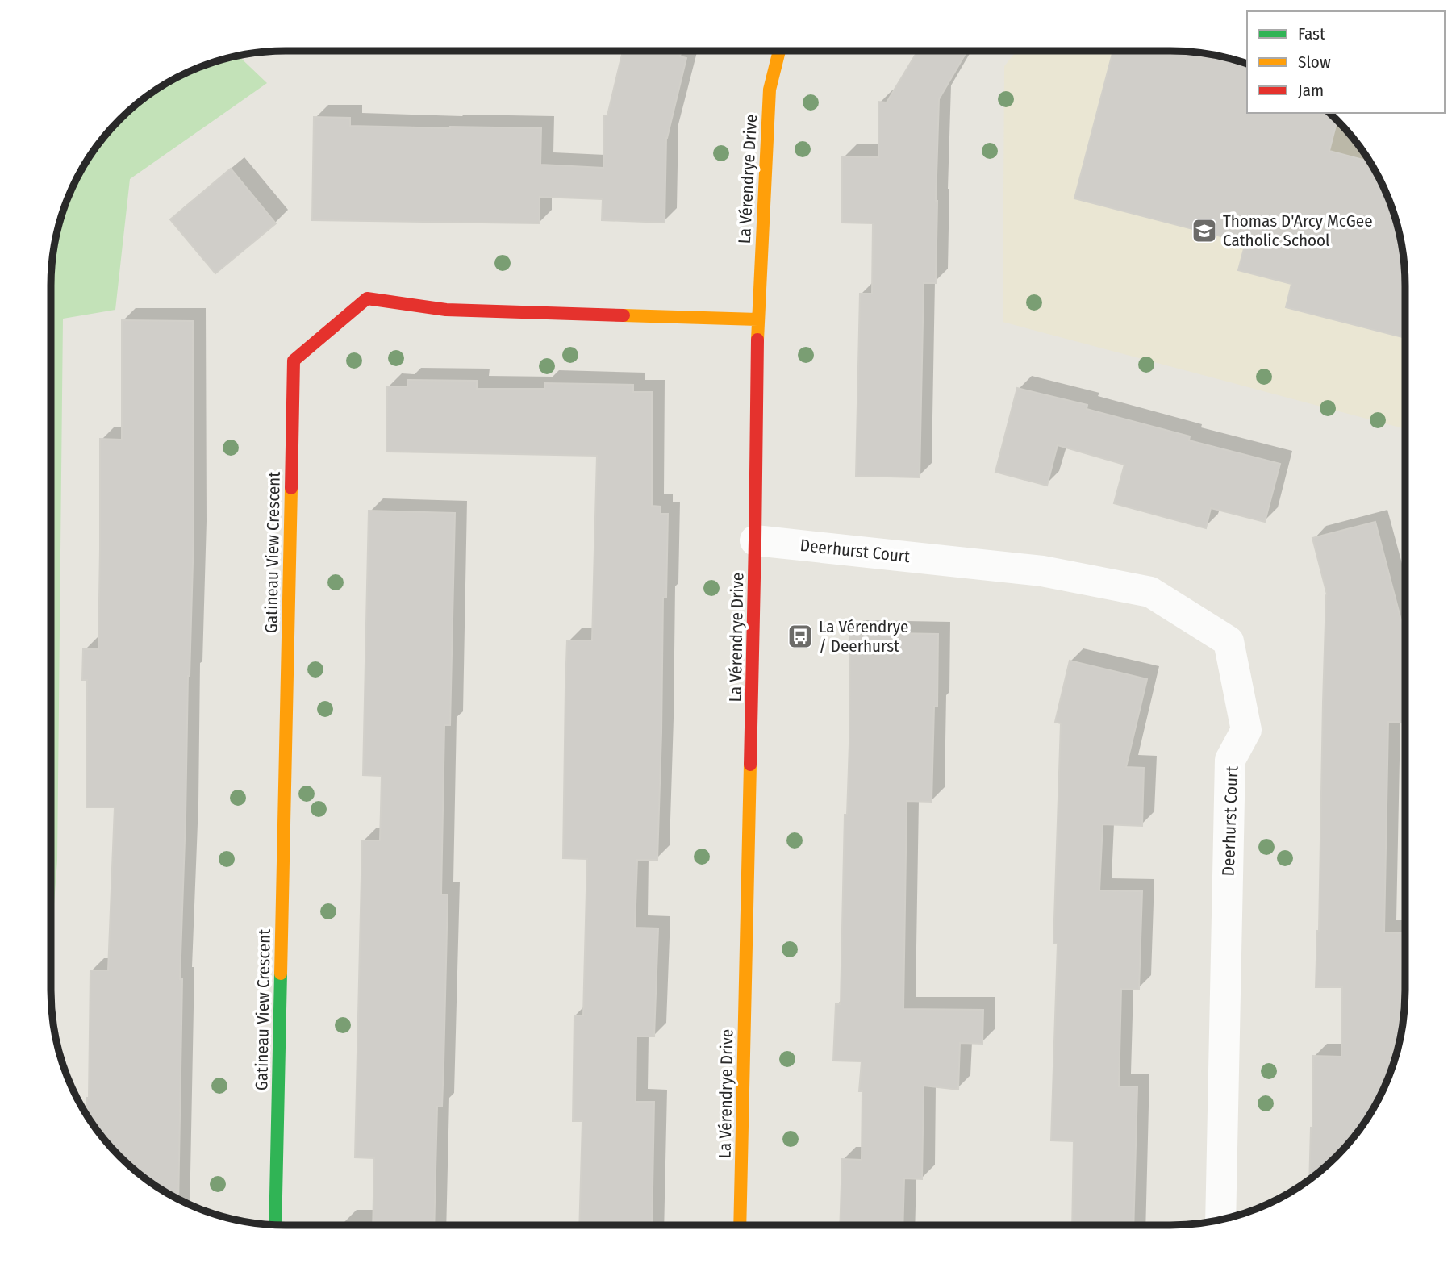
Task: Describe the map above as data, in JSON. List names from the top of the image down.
{
  "streets": {
    "street": ["La Vérendrye Drive", "Deerhurst Court", "Gatineau View Crescent"]
  },
  "crossings": [
    ["La Vérendrye Drive", "Deerhurst Court"],
    ["La Vérendrye Drive", "Gatineau View Crescent"]
  ],
  "places": {
    "school or university": ["Thomas D'Arcy McGee Catholic School"],
    "bus stop": ["La Vérendrye / Deerhurst"]
  },
  "legend": ["Fast", "Slow", "Jam"]
}
